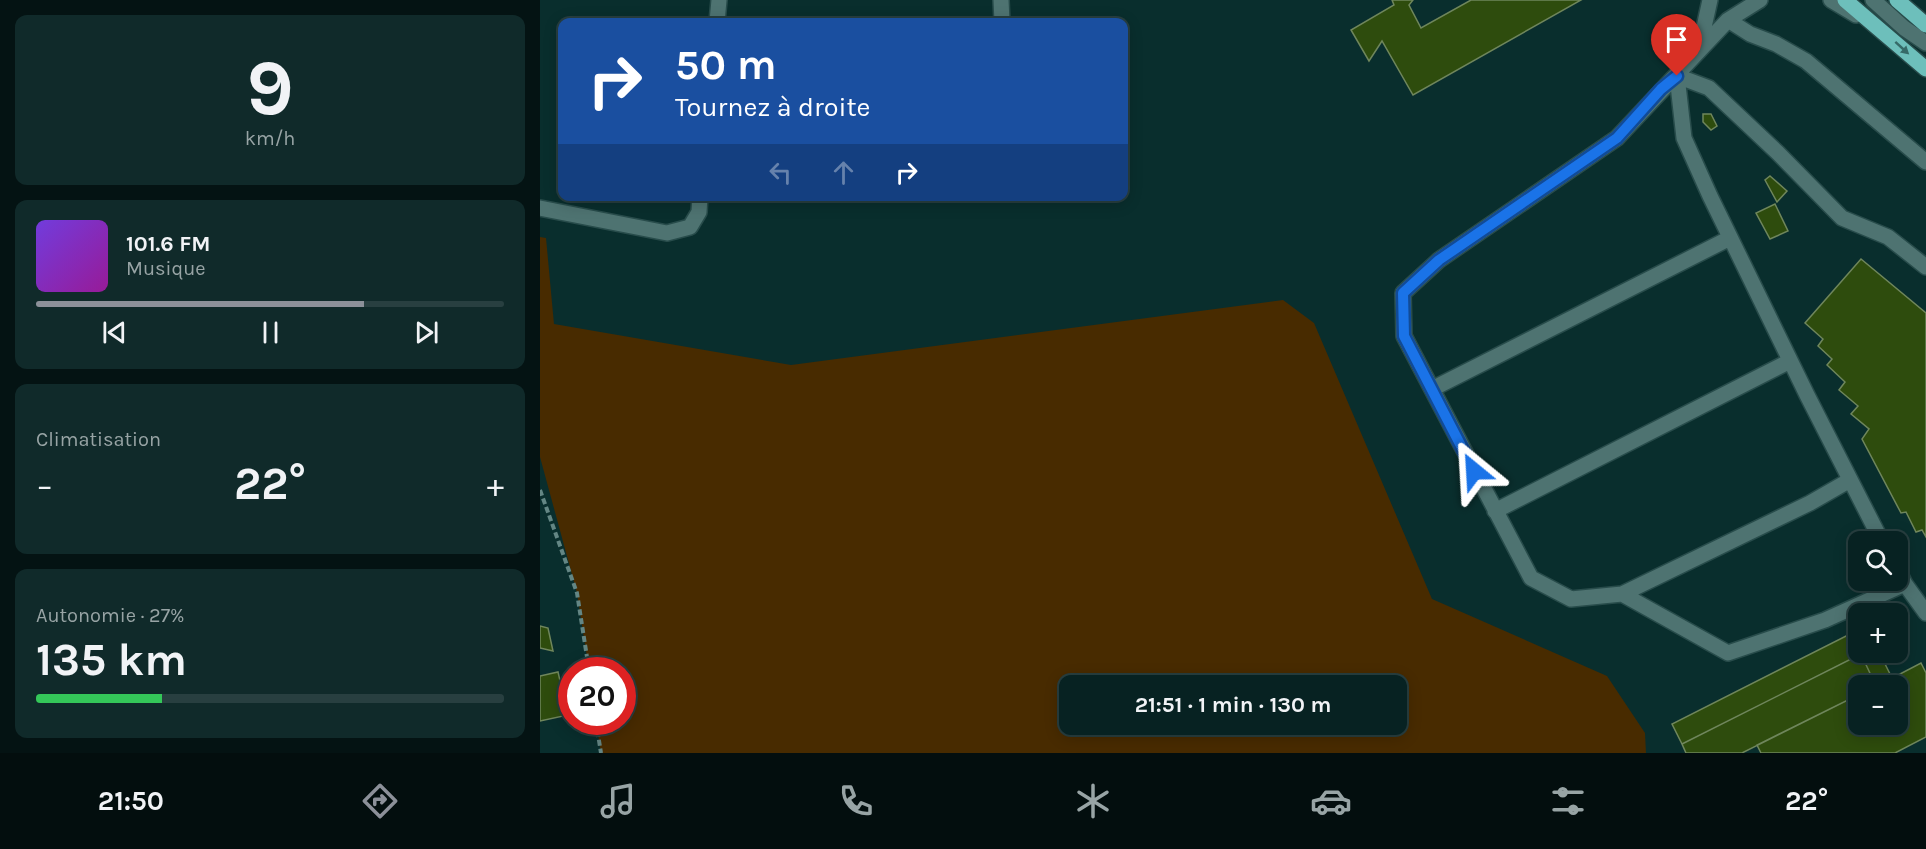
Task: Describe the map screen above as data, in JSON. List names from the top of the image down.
{
  "page": {
    "tile": [
      ["9", "km/h"],
      "Climatisation",
      ["Autonomie · 27%", "135 km"]
    ],
    "turn": ["50 m", "Tournez à droite"],
    "song": ["101.6 FM", "Musique"],
    "heat": ["−", "22°", "+"],
    "map_buttons": ["+", "−"],
    "limit": "20",
    "trip": "21:51 · 1 min · 130 m",
    "tabs": ["21:50", "22°"]
  }
}
